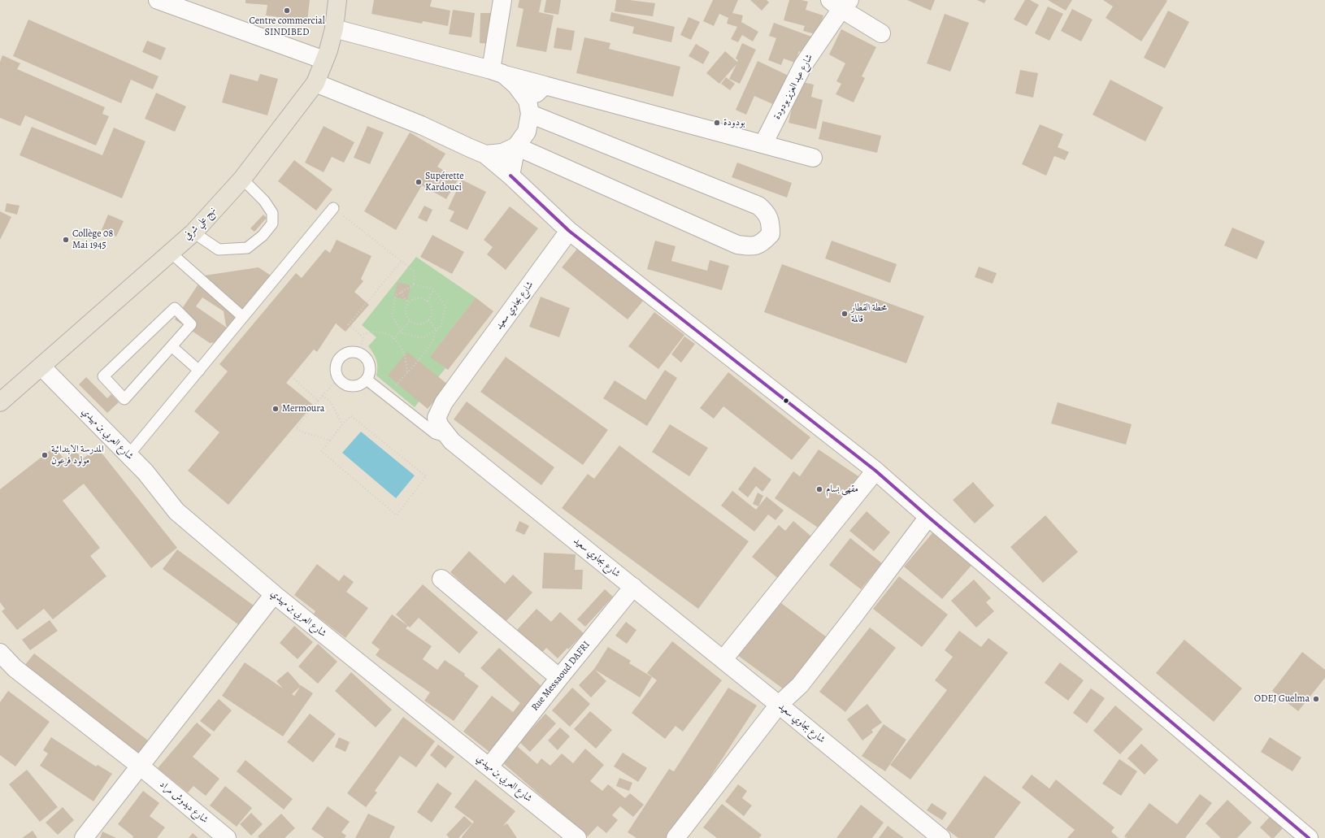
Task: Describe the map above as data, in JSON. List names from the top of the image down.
{
  "streets": {
    "main road": ["نهج علي شرفي"],
    "street": [
      "شارع عبد العزيز بودودة",
      "شارع بجاوي سعيد",
      "شارع العربي بن مهيدي",
      "Rue Messaoud DAFRI",
      "شارع ديدوش مراد"
    ]
  },
  "crossings": [
    ["نهج علي شرفي", "شارع العربي بن مهيدي"],
    ["شارع بجاوي سعيد", "Rue Messaoud DAFRI"],
    ["شارع العربي بن مهيدي", "Rue Messaoud DAFRI"]
  ],
  "places": [
    "Centre commercial SINDIBED",
    "بودودة",
    "Supérette Kardouci",
    "Collège 08 Mai 1945",
    "محطة القطار قالمة",
    "Mermoura",
    "المدرسة الابتدائية مولود فرعون",
    "مقهى بسام",
    "ODEJ Guelma"
  ]
}
